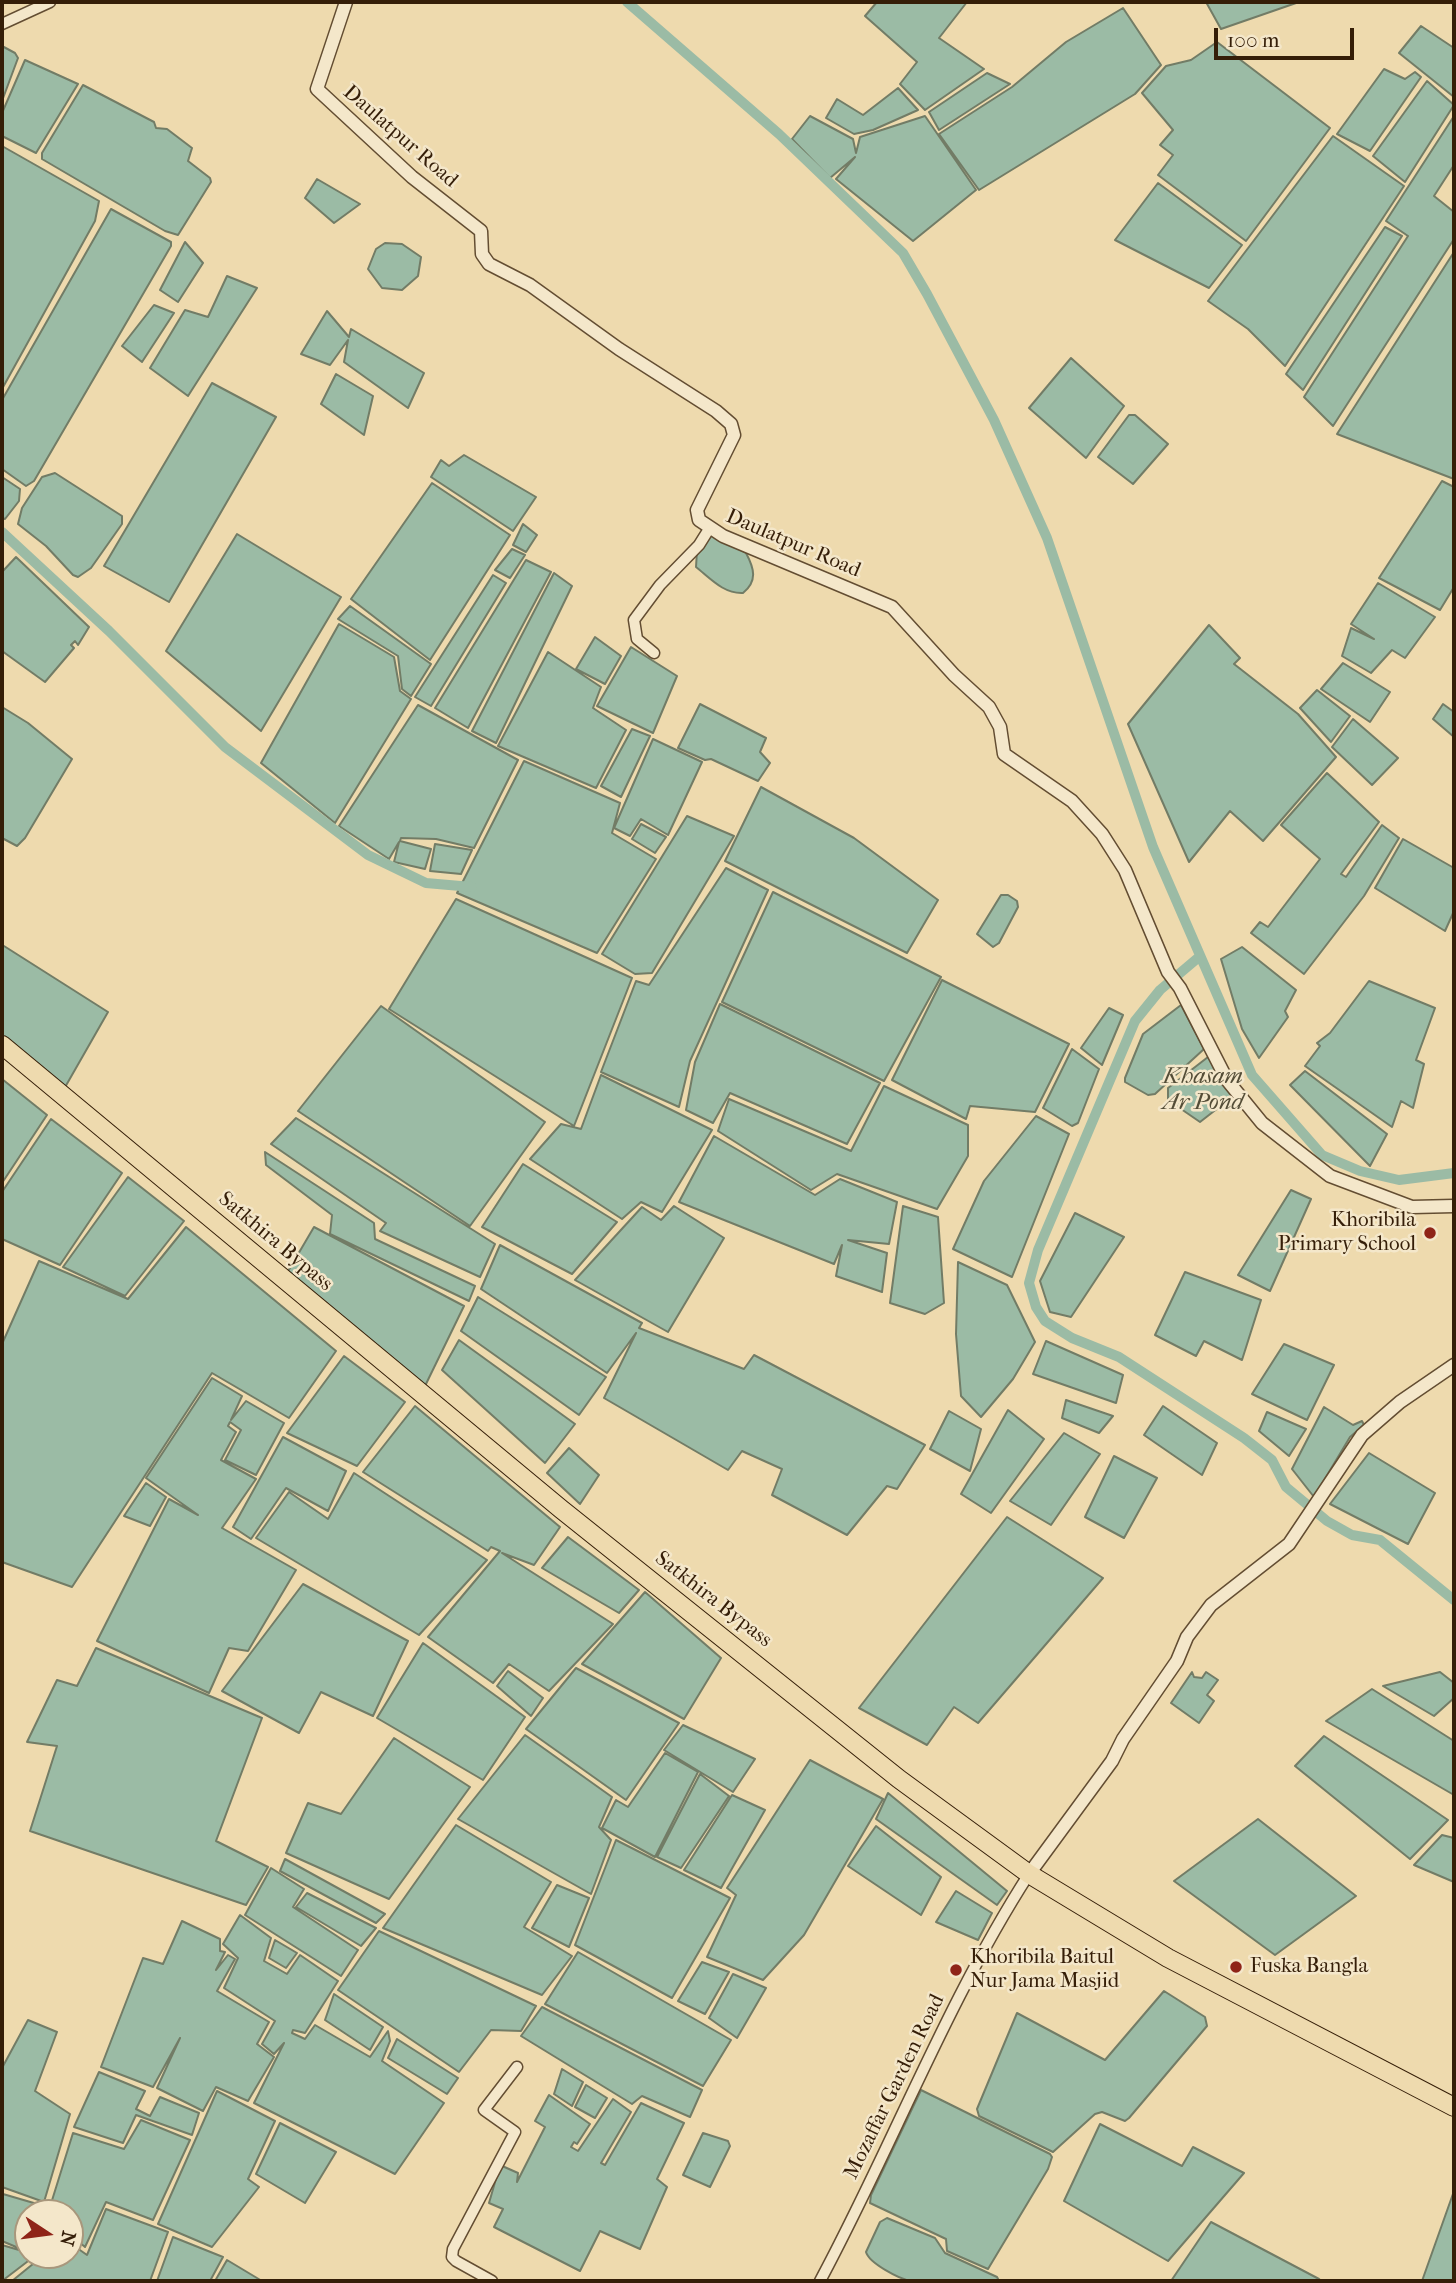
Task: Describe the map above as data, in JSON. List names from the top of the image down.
{
  "streets": {
    "highway": ["Satkhira Bypass"],
    "street": ["Daulatpur Road", "Mozaffar Garden Road"]
  },
  "crossings": [
    ["Satkhira Bypass", "Mozaffar Garden Road"]
  ],
  "water": ["Khasam Ar Pond"],
  "places": ["Khoribila Primary School", "Fuska Bangla", "Khoribila Baitul Nur Jama Masjid"],
  "scale_bar": "100 m",
  "north": "right"
}
